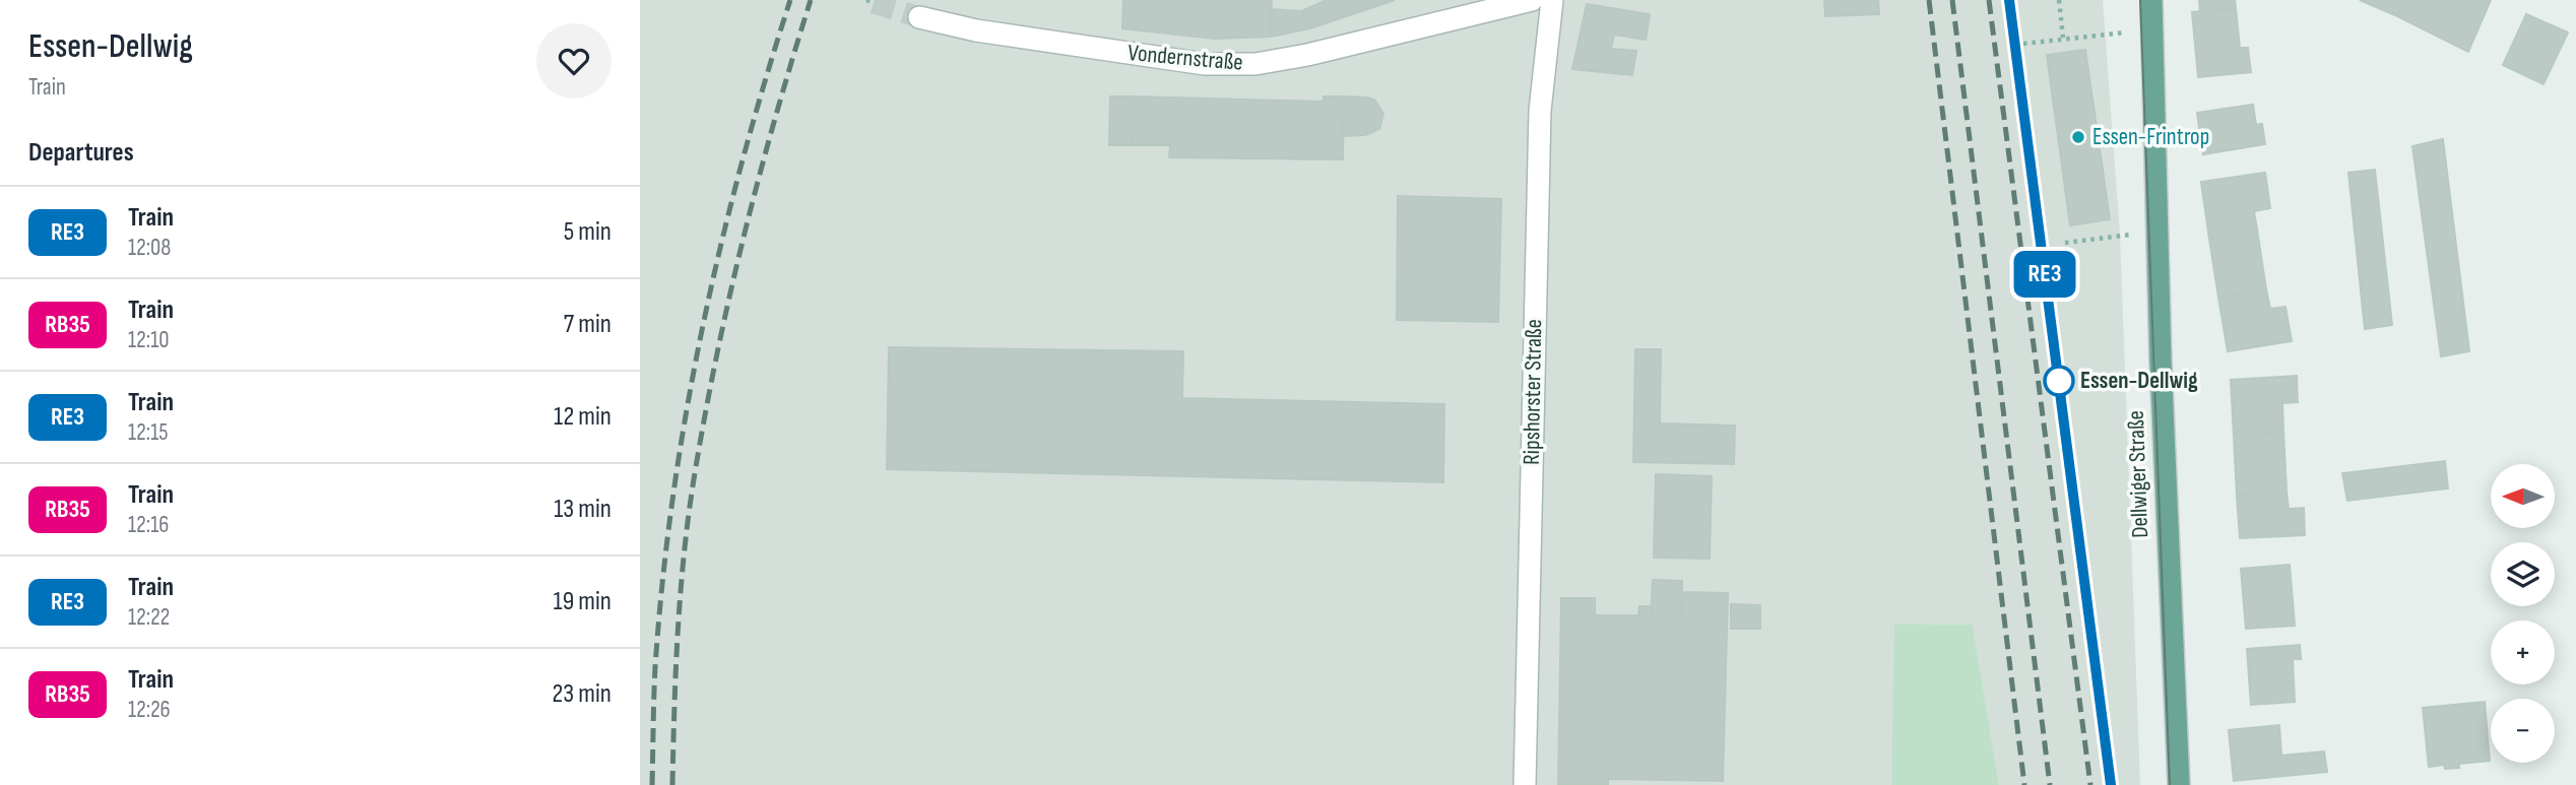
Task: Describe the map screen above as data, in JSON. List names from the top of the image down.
{
  "streets": {
    "main road": ["Dellwiger Straße"],
    "street": ["Vondernstraße", "Ripshorster Straße"]
  },
  "places": ["Essen-Frintrop", "Essen-Dellwig"],
  "north": "left",
  "page": {
    "heading": [
      ["Essen-Dellwig", "Train"],
      "Departures"
    ],
    "on_map": "RE3",
    "list": [
      {
        "mark": "RE3",
        "name": "Train",
        "note": "12:08",
        "value": "5 min"
      },
      {
        "mark": "RB35",
        "name": "Train",
        "note": "12:10",
        "value": "7 min"
      },
      {
        "mark": "RE3",
        "name": "Train",
        "note": "12:15",
        "value": "12 min"
      },
      {
        "mark": "RB35",
        "name": "Train",
        "note": "12:16",
        "value": "13 min"
      },
      {
        "mark": "RE3",
        "name": "Train",
        "note": "12:22",
        "value": "19 min"
      },
      {
        "mark": "RB35",
        "name": "Train",
        "note": "12:26",
        "value": "23 min"
      }
    ],
    "map_buttons": ["+", "−"]
  }
}
